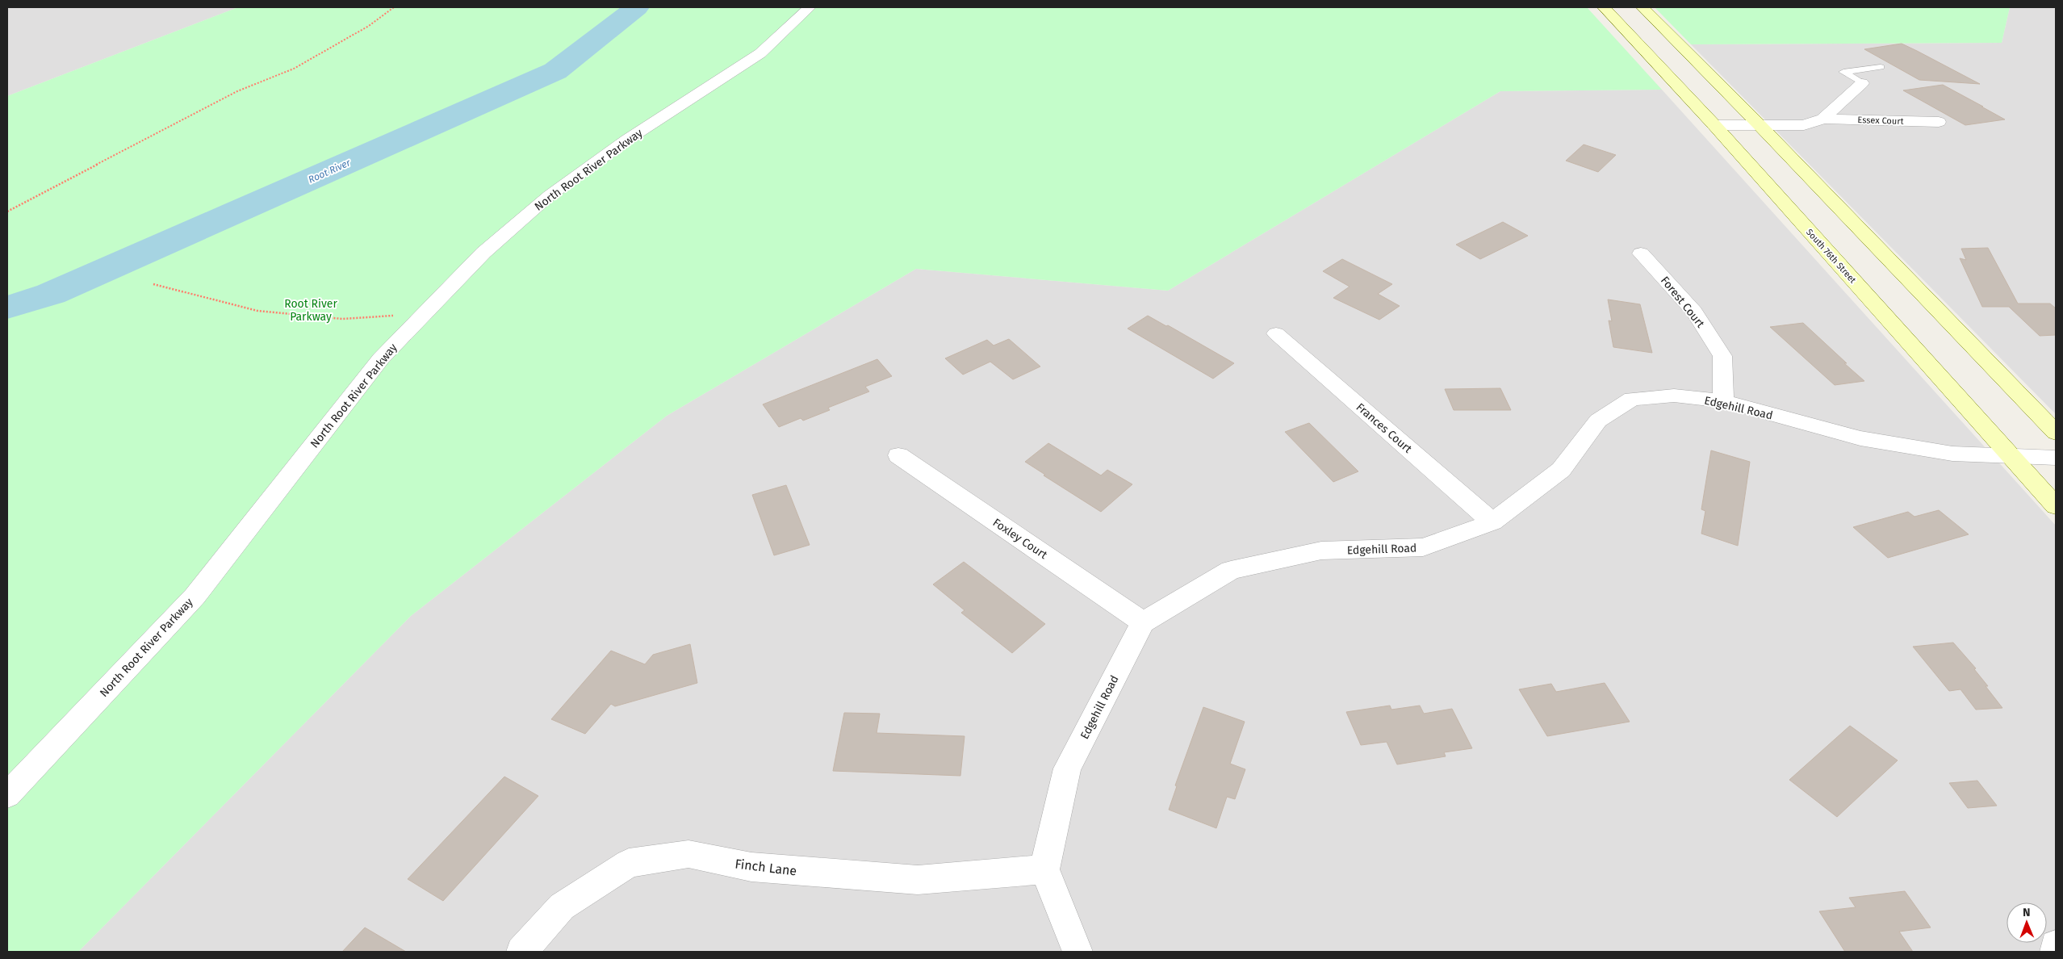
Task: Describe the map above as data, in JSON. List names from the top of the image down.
{
  "streets": {
    "main road": ["South 76th Street"],
    "street": [
      "Essex Court",
      "North Root River Parkway",
      "Forest Court",
      "Edgehill Road",
      "Frances Court",
      "Foxley Court",
      "Finch Lane"
    ]
  },
  "crossings": [
    ["Essex Court", "South 76th Street"],
    ["South 76th Street", "Edgehill Road"],
    ["Forest Court", "Edgehill Road"],
    ["Edgehill Road", "Frances Court"],
    ["Edgehill Road", "Foxley Court"],
    ["Edgehill Road", "Finch Lane"]
  ],
  "water": ["Root River"],
  "parks": ["Root River Parkway"],
  "north": "top"
}
